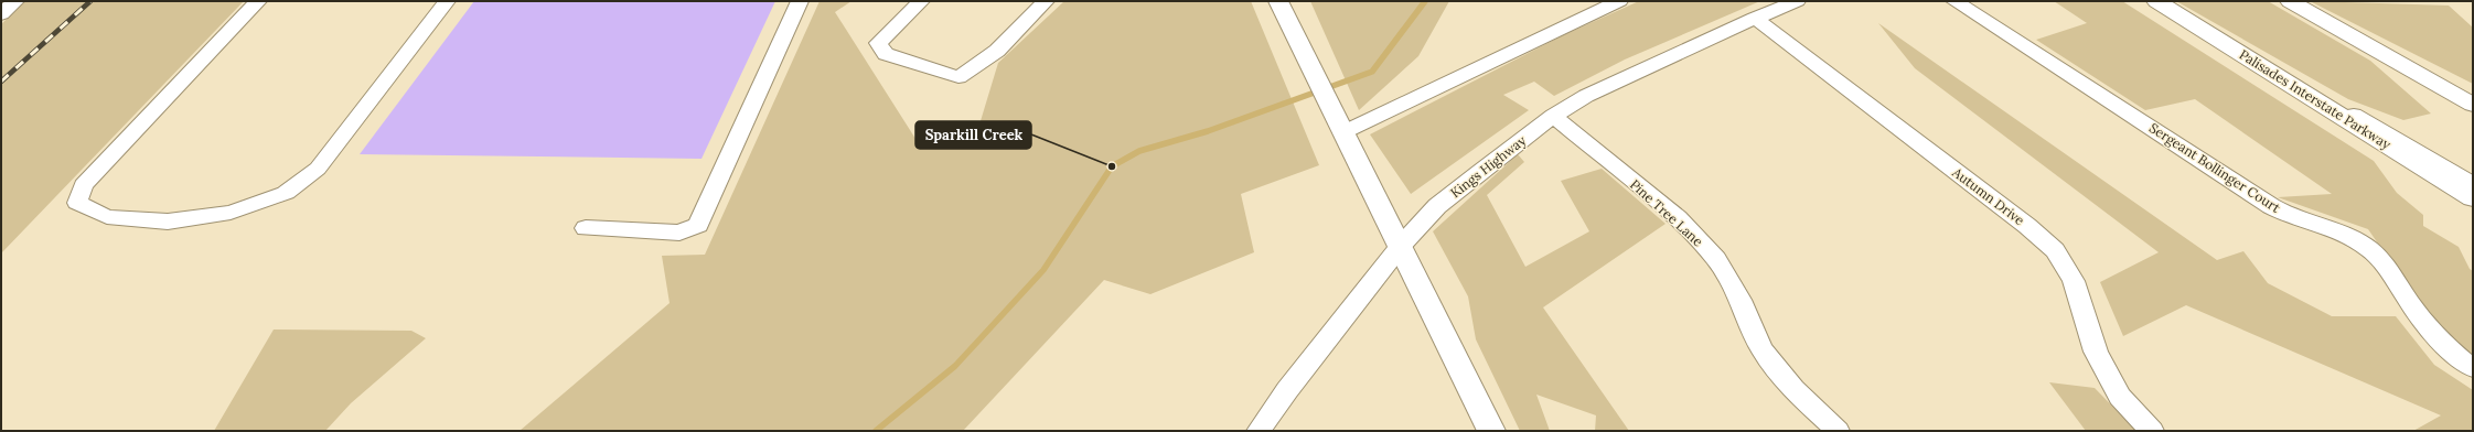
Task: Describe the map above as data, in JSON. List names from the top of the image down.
{
  "streets": {
    "main road": ["Palisades Interstate Parkway"],
    "street": [
      "Kings Highway",
      "Sergeant Bollinger Court",
      "Autumn Drive",
      "Pine Tree Lane"
    ]
  },
  "crossings": [
    ["Kings Highway", "Autumn Drive"],
    ["Kings Highway", "Pine Tree Lane"]
  ],
  "places": ["Sparkill Creek"]
}
